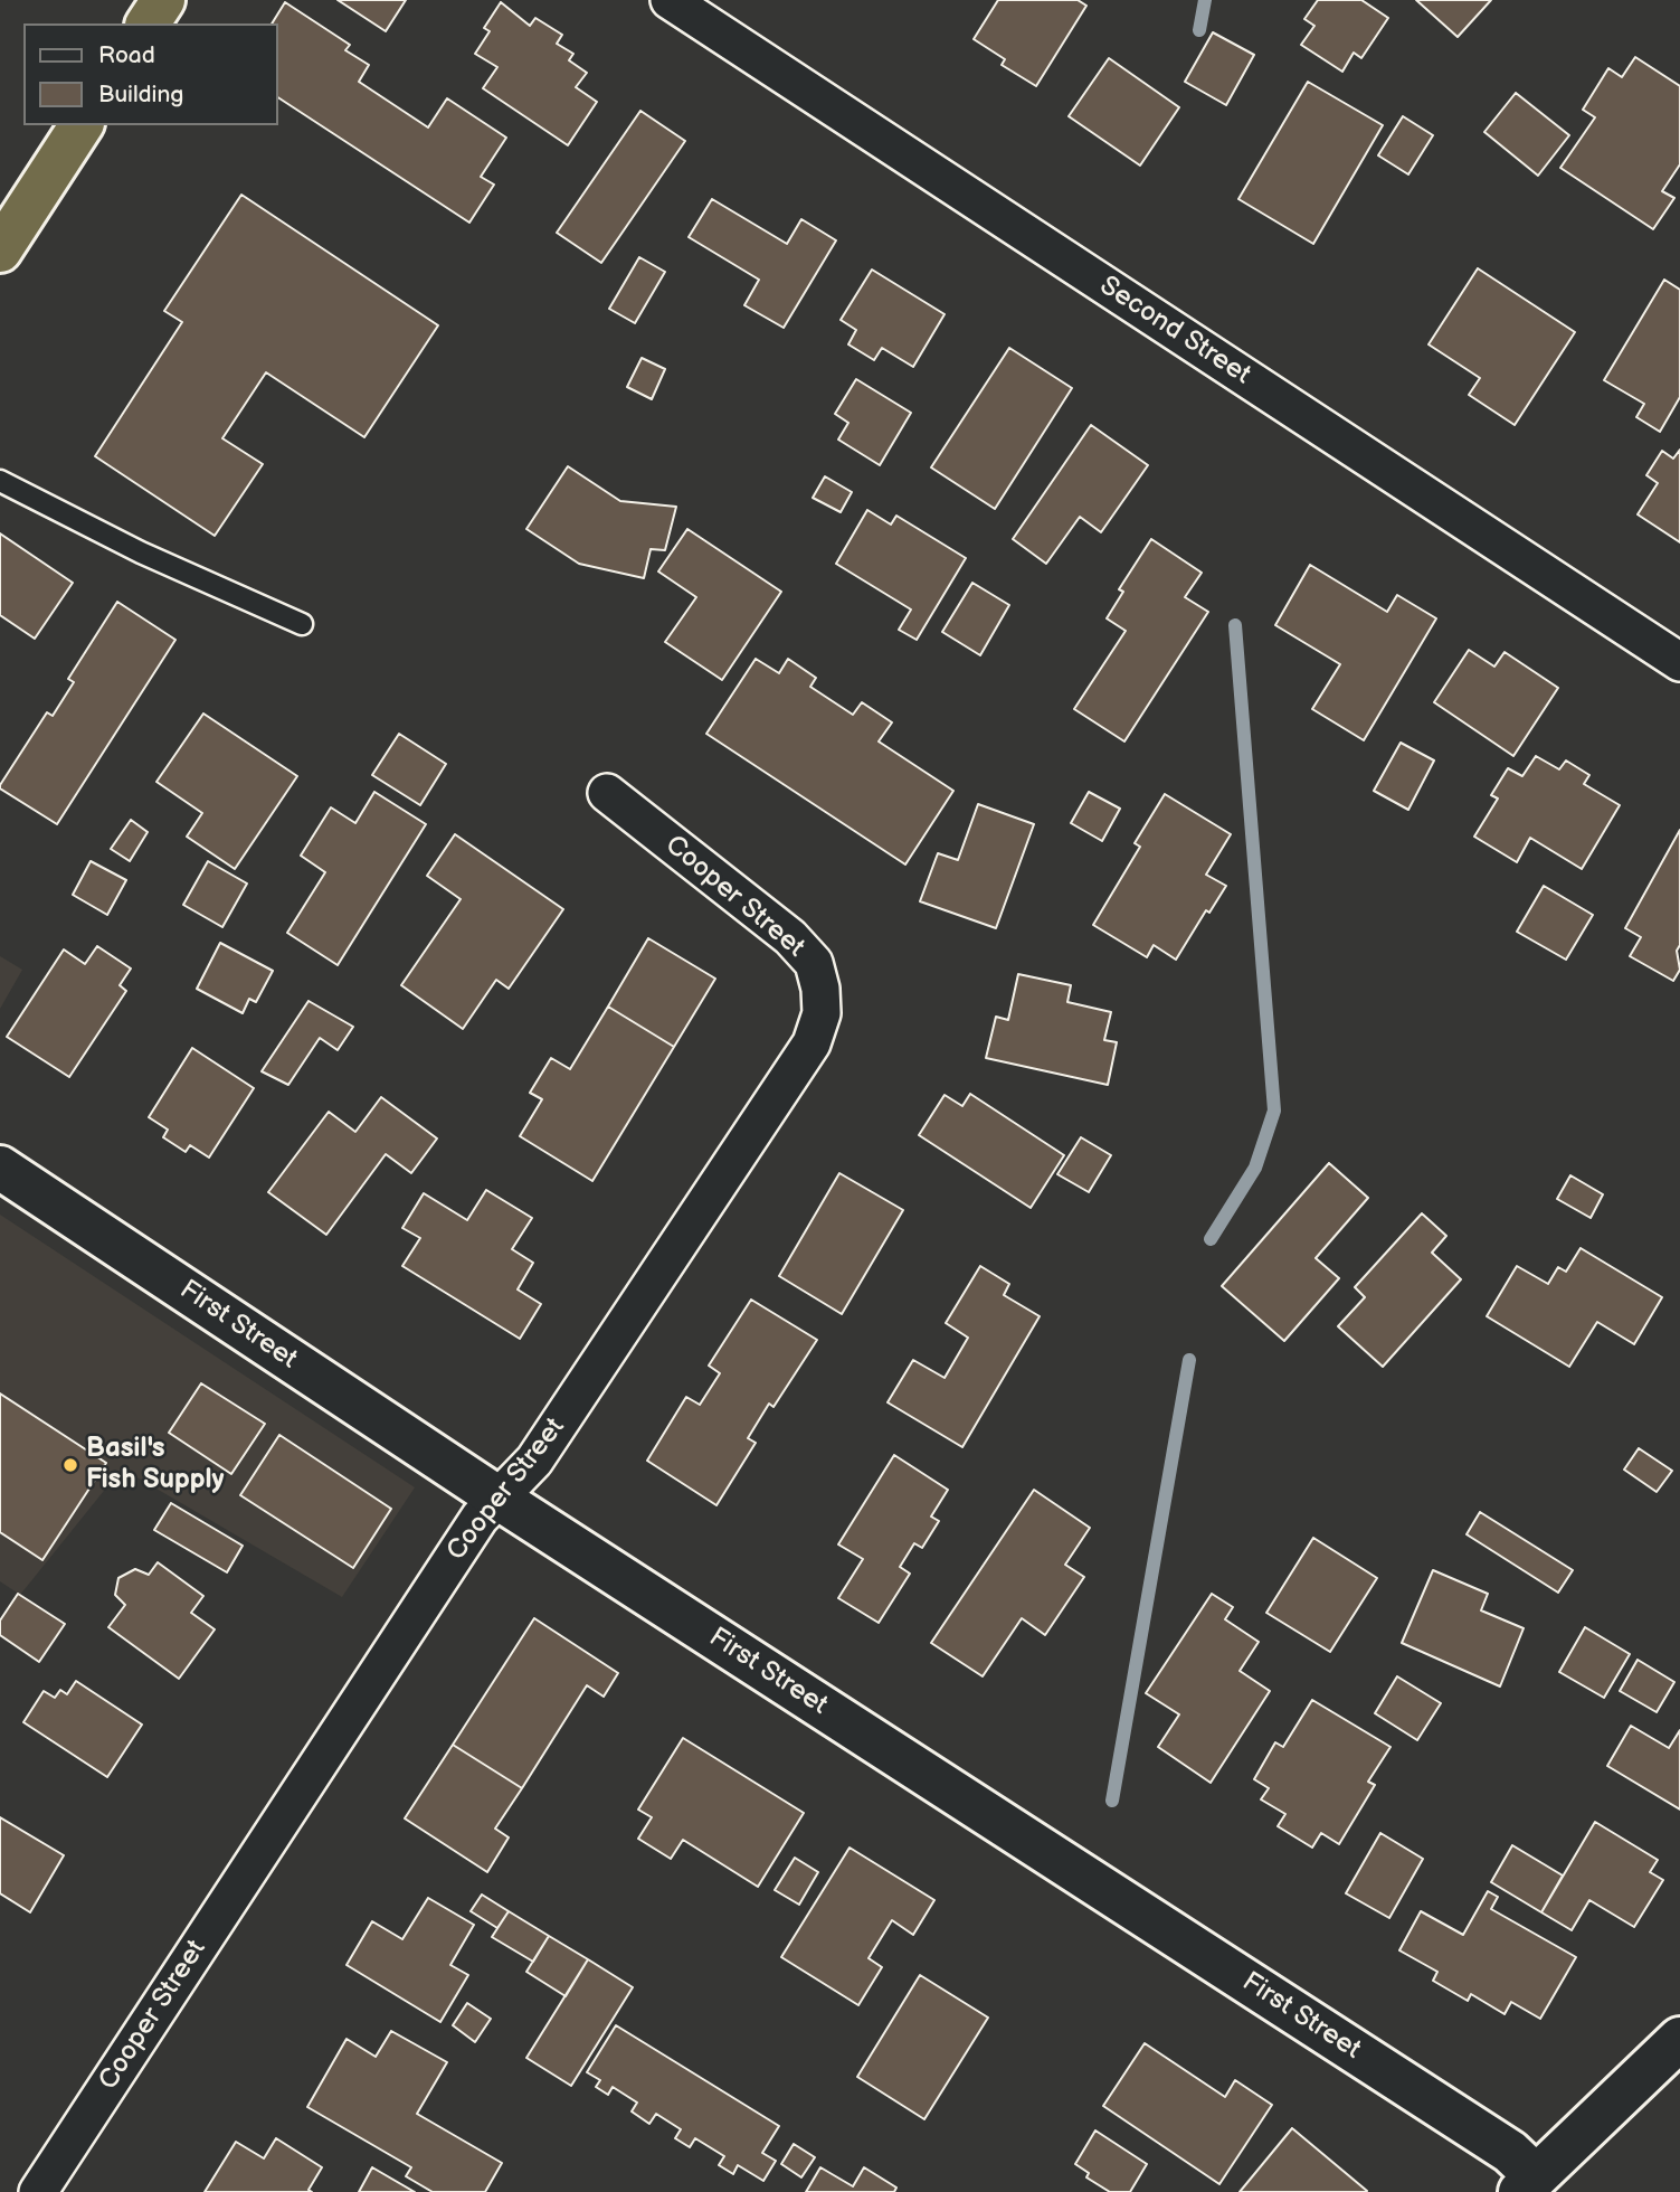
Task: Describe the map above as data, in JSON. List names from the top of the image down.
{
  "streets": {
    "street": ["Second Street", "Cooper Street", "First Street"]
  },
  "crossings": [
    ["Cooper Street", "First Street"]
  ],
  "places": ["Basil's Fish Supply"],
  "legend": ["Road", "Building"]
}
